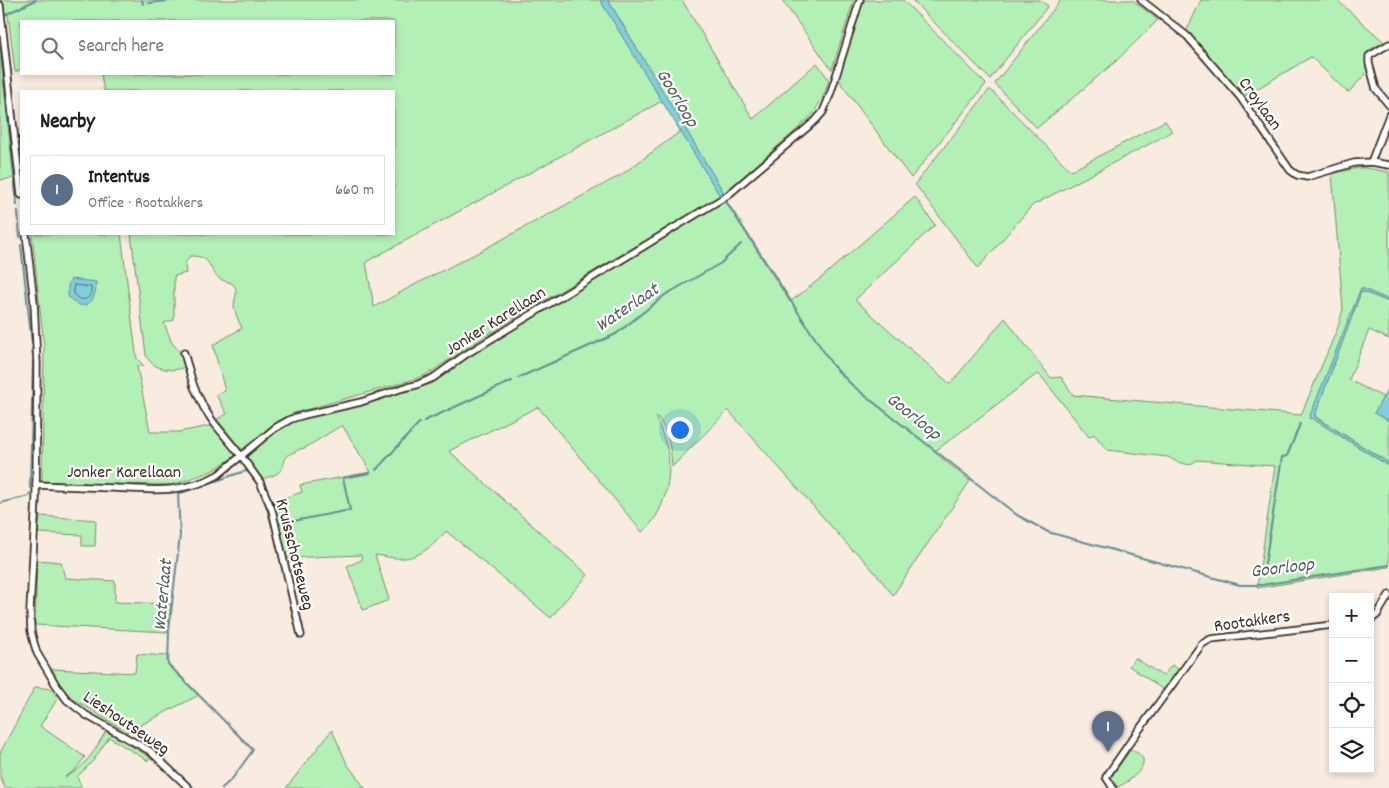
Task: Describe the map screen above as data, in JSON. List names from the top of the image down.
{
  "streets": {
    "street": [
      "Croylaan",
      "Jonker Karellaan",
      "Kruisschotseweg",
      "Rootakkers",
      "Lieshoutseweg"
    ]
  },
  "crossings": [
    ["Jonker Karellaan", "Kruisschotseweg"],
    ["Jonker Karellaan", "Lieshoutseweg"]
  ],
  "water": ["Goorloop", "Waterlaat"],
  "page": {
    "search": "Search here",
    "heading": "Nearby",
    "list": [
      {
        "mark": "1",
        "name": "Intentus",
        "note": "Office · Rootakkers",
        "value": "660 m"
      }
    ],
    "map_buttons": ["+", "−"],
    "pins": "1"
  }
}
